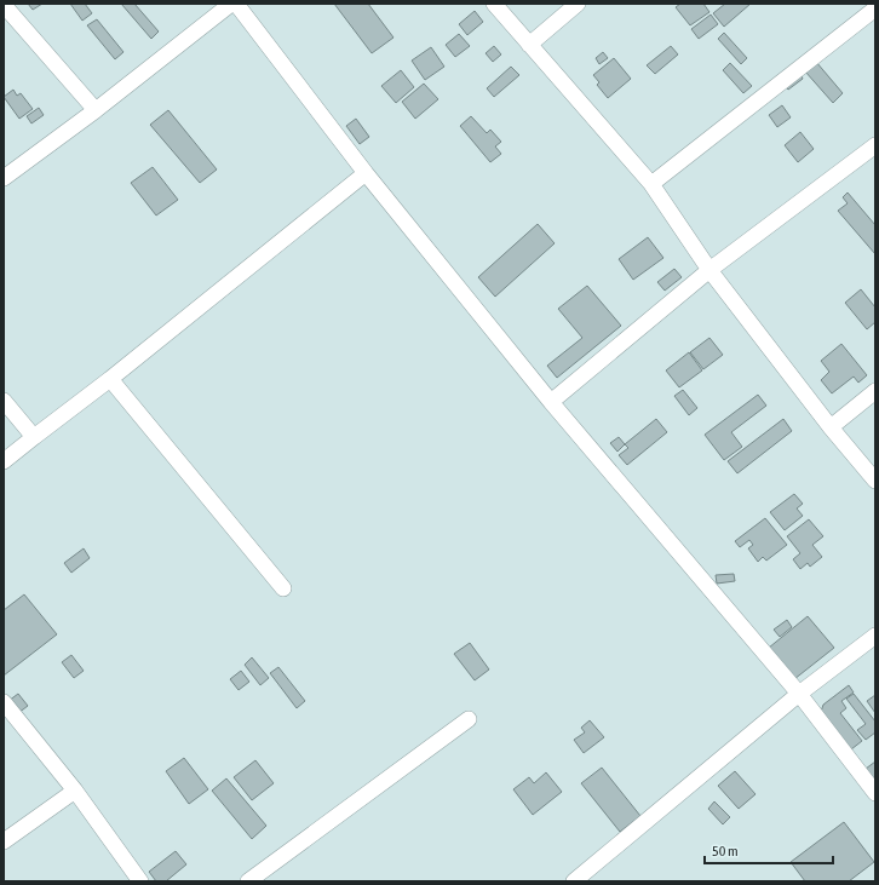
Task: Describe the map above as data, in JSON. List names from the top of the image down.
{
  "scale_bar": "50 m"
}
